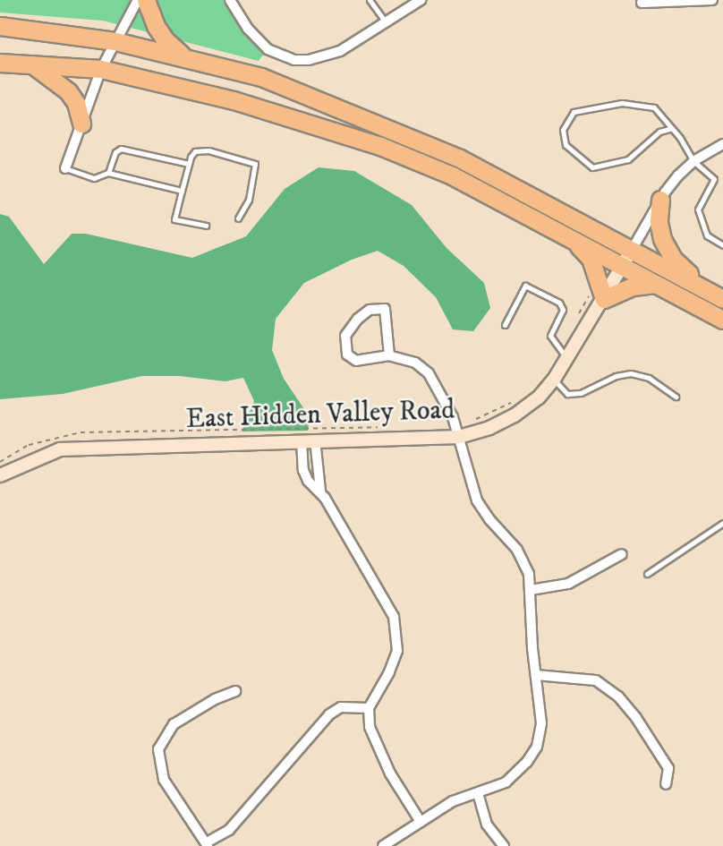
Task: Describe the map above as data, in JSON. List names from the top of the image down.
{
  "streets": {
    "main road": ["East Hidden Valley Road"]
  }
}
